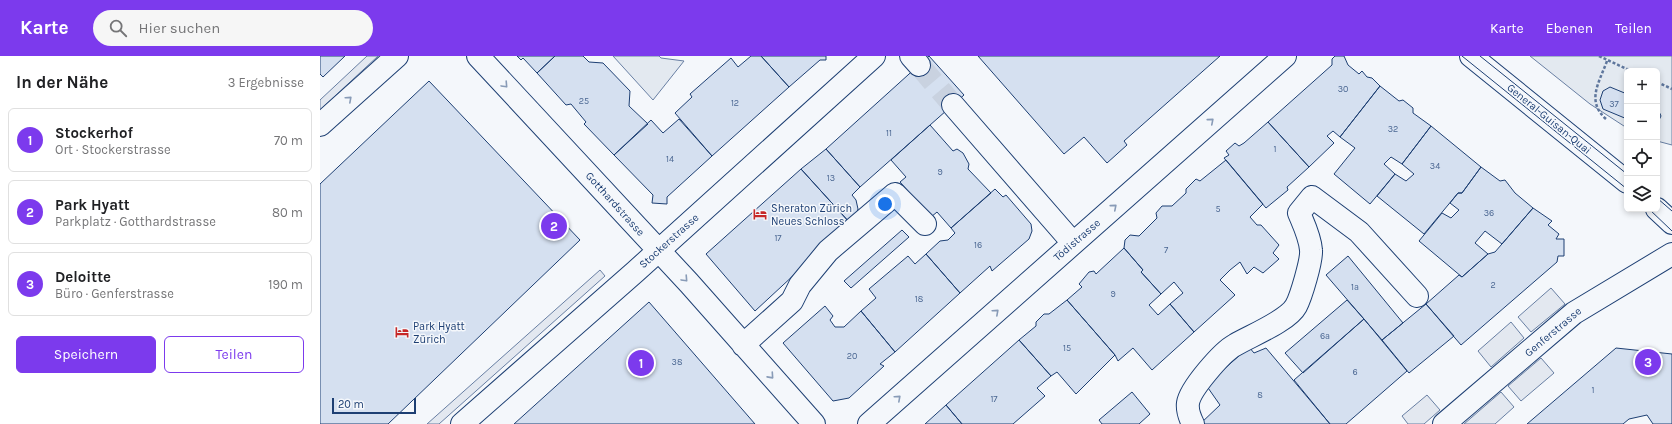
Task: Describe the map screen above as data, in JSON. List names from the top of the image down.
{
  "streets": {
    "street": [
      "General-Guisan-Quai",
      "Gotthardstrasse",
      "Tödistrasse",
      "Stockerstrasse",
      "Genferstrasse"
    ]
  },
  "crossings": [
    ["Gotthardstrasse", "Stockerstrasse"]
  ],
  "one_way": ["Gotthardstrasse", "Tödistrasse"],
  "places": {
    "hotel": ["Sheraton Zürich Neues Schloss", "Park Hyatt Zürich"]
  },
  "house_numbers": [
    "30",
    "25",
    "12",
    "37",
    "32",
    "11",
    "1",
    "14",
    "34",
    "9",
    "13",
    "5",
    "36",
    "17",
    "16",
    "7",
    "2",
    "1a",
    "9",
    "18",
    "6a",
    "15",
    "20",
    "38",
    "6",
    "1",
    "8",
    "17"
  ],
  "scale_bar": "20 m",
  "page": {
    "header": "Karte",
    "search": "Hier suchen",
    "nav": ["Karte", "Ebenen", "Teilen"],
    "heading": ["In der Nähe", "3 Ergebnisse"],
    "map_buttons": ["+", "−"],
    "list": [
      {
        "mark": "1",
        "name": "Stockerhof",
        "note": "Ort · Stockerstrasse",
        "value": "70 m"
      },
      {
        "mark": "2",
        "name": "Park Hyatt",
        "note": "Parkplatz · Gotthardstrasse",
        "value": "80 m"
      },
      {
        "mark": "3",
        "name": "Deloitte",
        "note": "Büro · Genferstrasse",
        "value": "190 m"
      }
    ],
    "pins": ["2", "3", "1"],
    "buttons": ["Speichern", "Teilen"],
    "scale": "20 m"
  }
}
